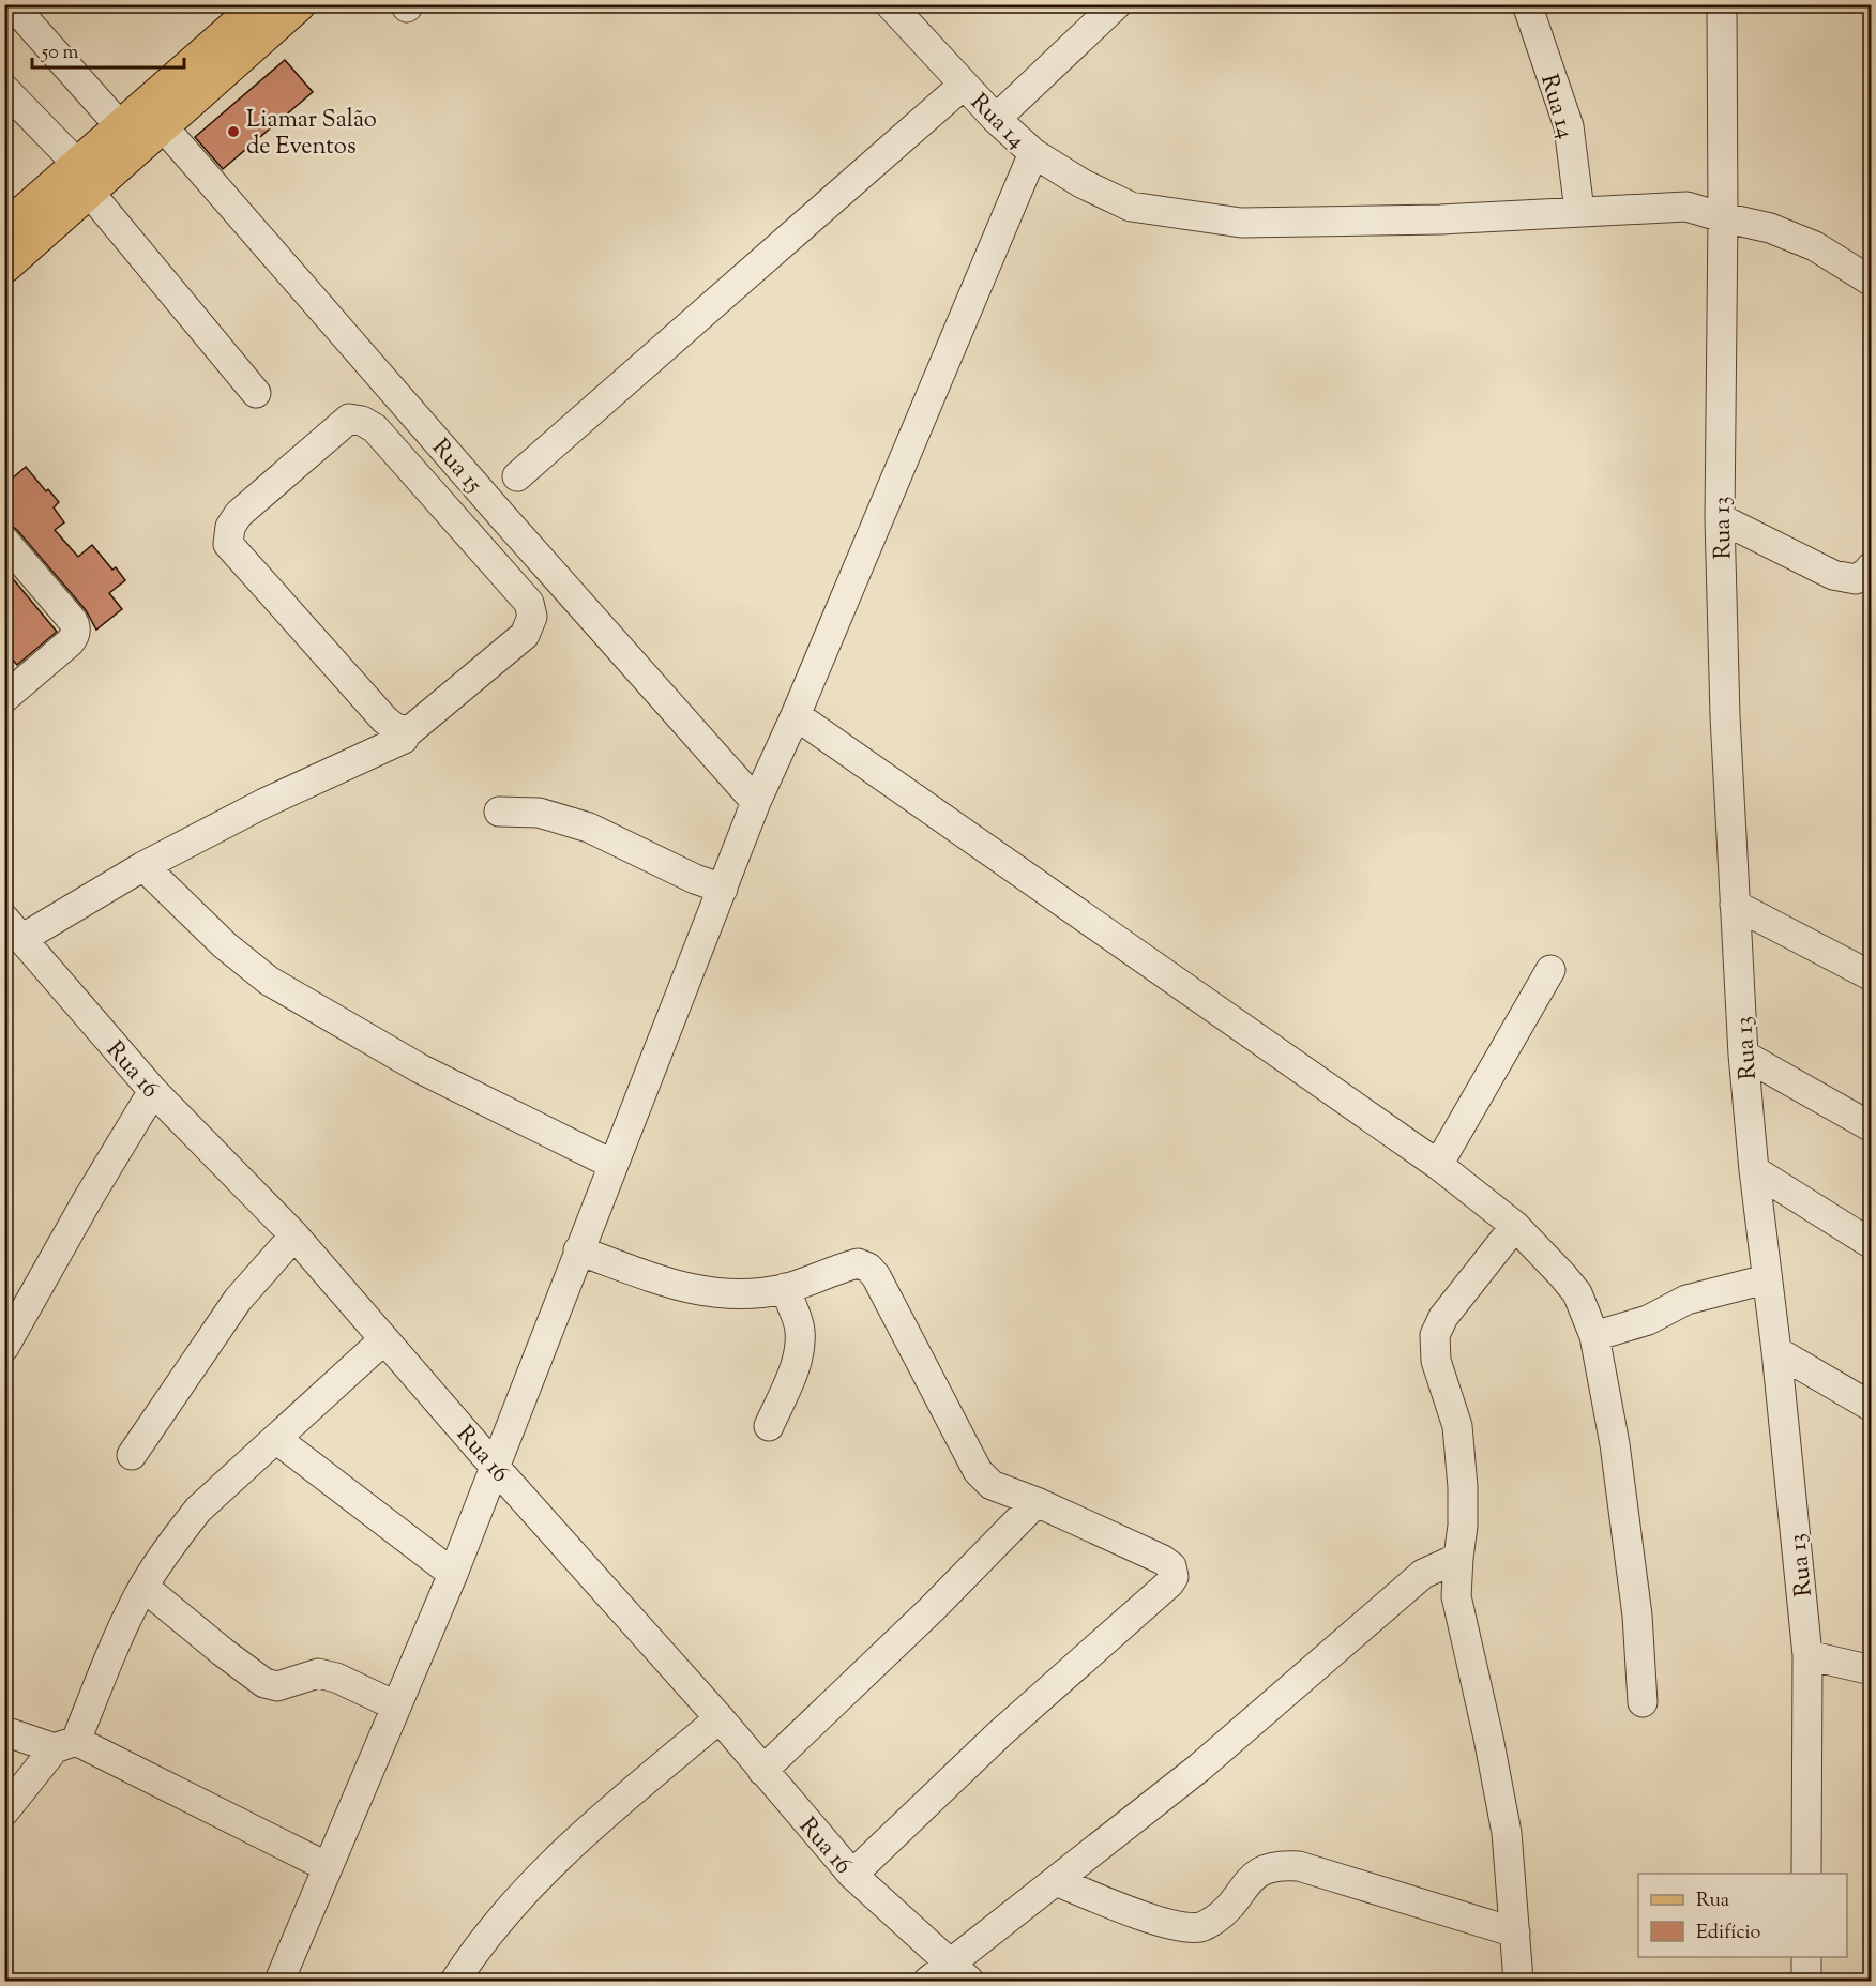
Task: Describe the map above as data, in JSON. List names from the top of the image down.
{
  "streets": {
    "street": [
      "Rua 14",
      "Rua 15",
      "Rua 13",
      "Rua 16"
    ]
  },
  "crossings": [
    ["Rua 14", "Rua 13"]
  ],
  "places": ["Liamar Salão de Eventos"],
  "legend": ["Rua", "Edifício"],
  "scale_bar": "50 m"
}
